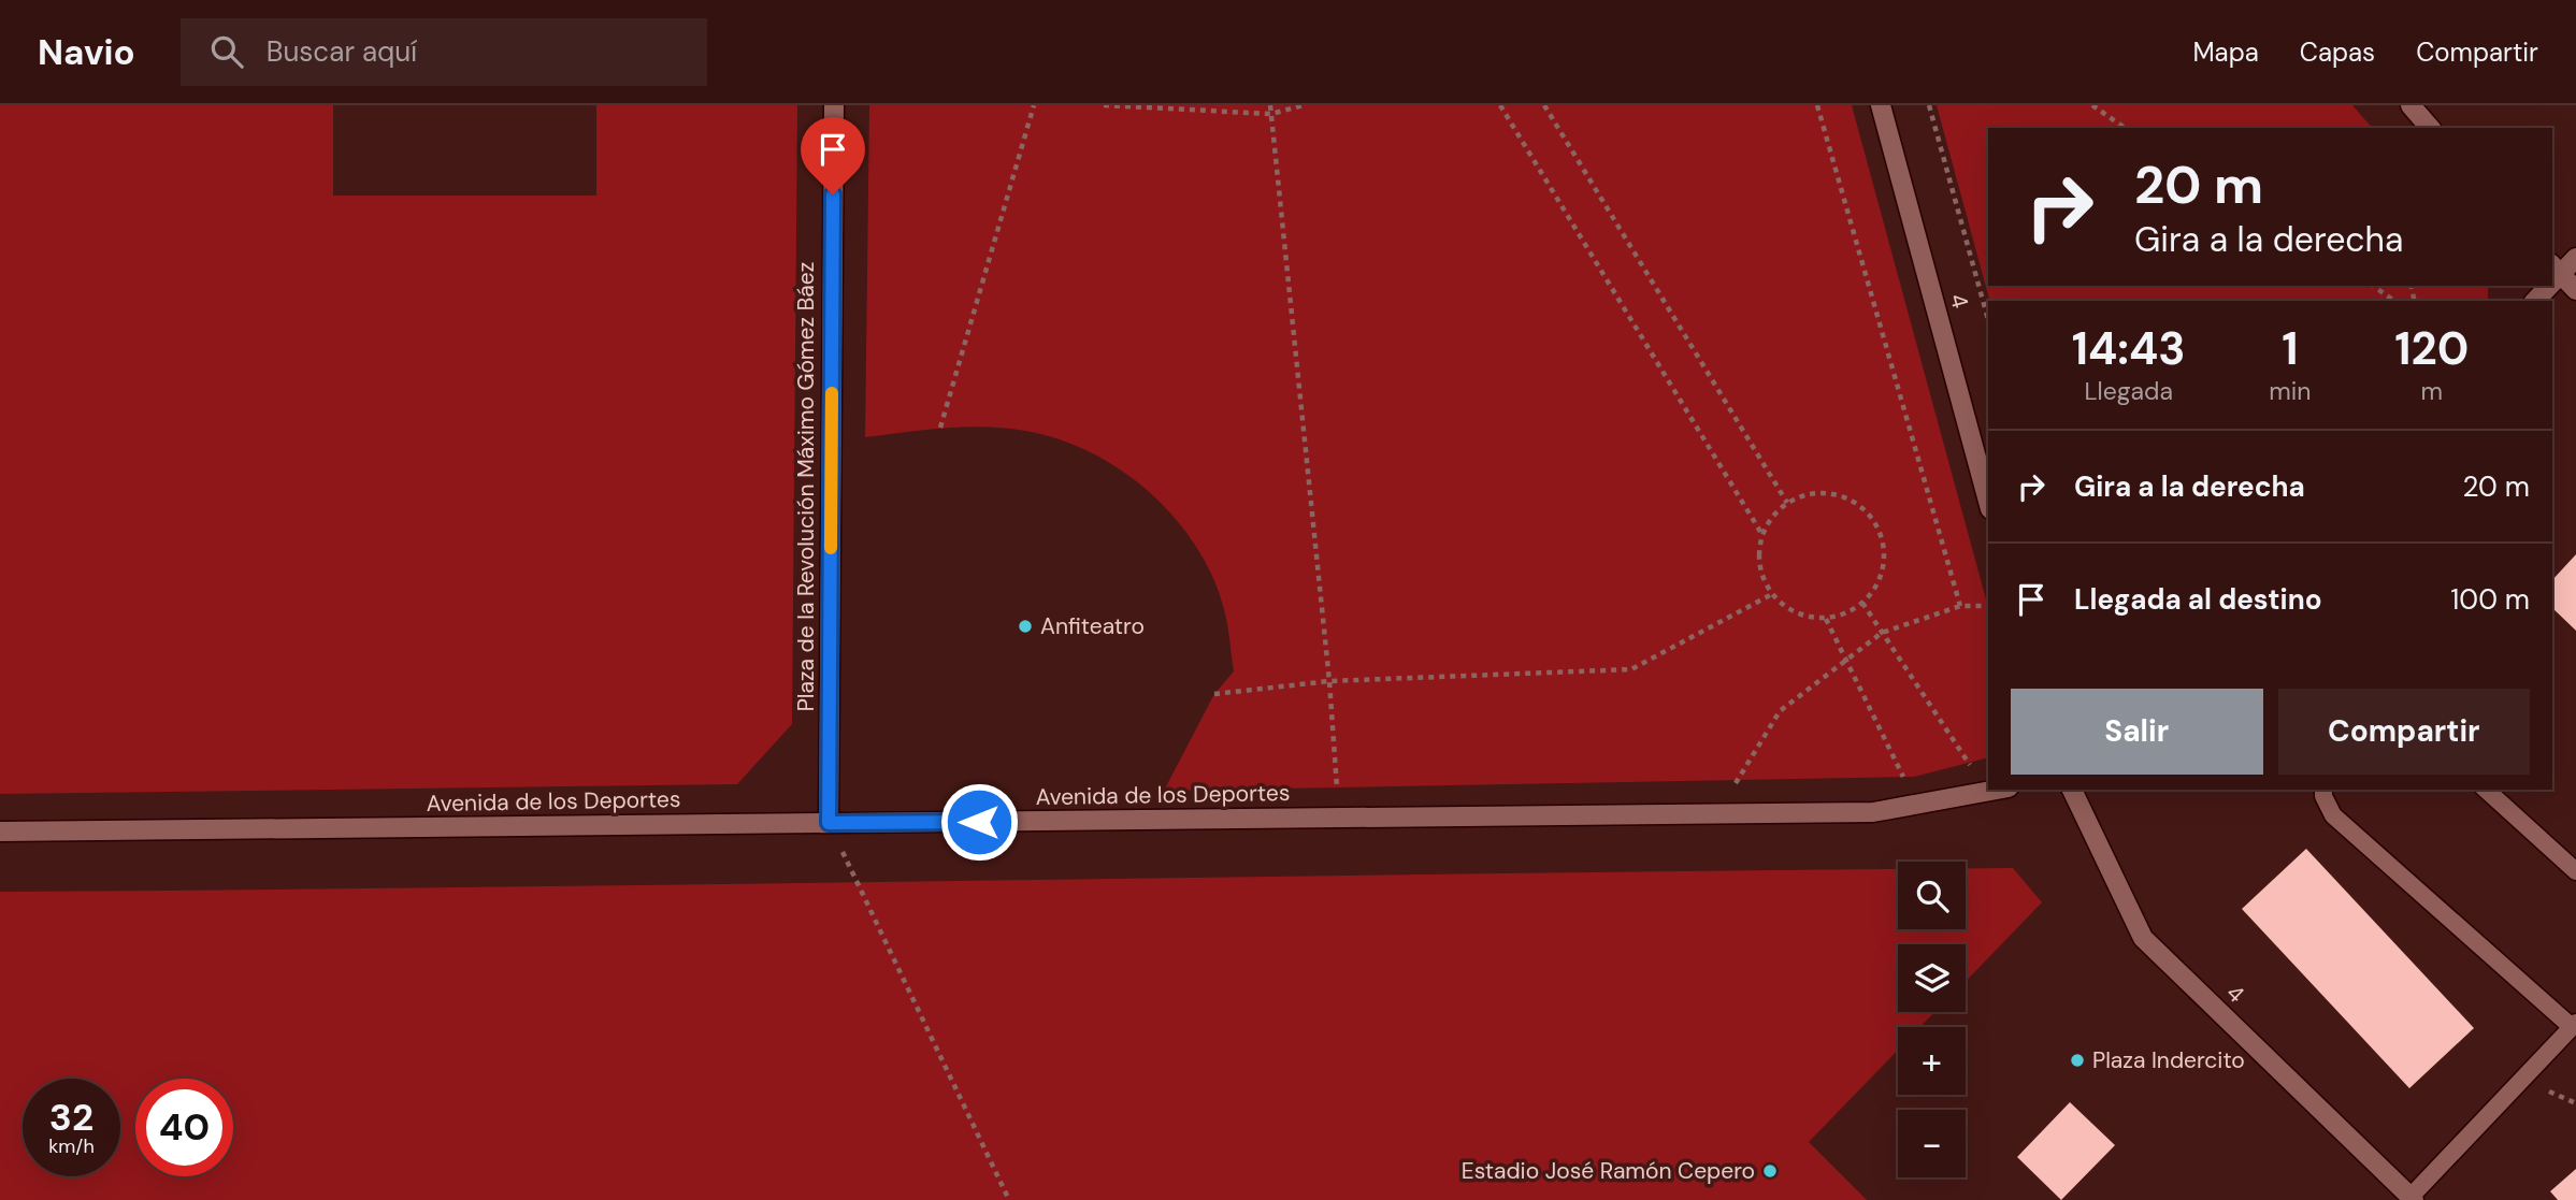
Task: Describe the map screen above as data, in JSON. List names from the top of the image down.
{
  "streets": {
    "street": ["4", "Plaza de la Revolución Máximo Gómez Báez", "Avenida de los Deportes"]
  },
  "crossings": [
    ["Plaza de la Revolución Máximo Gómez Báez", "Avenida de los Deportes"]
  ],
  "places": ["Anfiteatro", "Plaza Indercito", "Estadio José Ramón Cepero"],
  "page": {
    "header": "Navio",
    "search": "Buscar aquí",
    "nav": ["Mapa", "Capas", "Compartir"],
    "turn": ["20 m", "Gira a la derecha"],
    "eta": [
      "14:43",
      "Llegada",
      "1",
      "min",
      "120",
      "m"
    ],
    "list": [
      {
        "name": "Gira a la derecha",
        "value": "20 m"
      },
      {
        "name": "Llegada al destino",
        "value": "100 m"
      }
    ],
    "buttons": ["Salir", "Compartir"],
    "map_buttons": ["+", "−"],
    "speed": "32 km/h",
    "limit": "40"
  }
}
